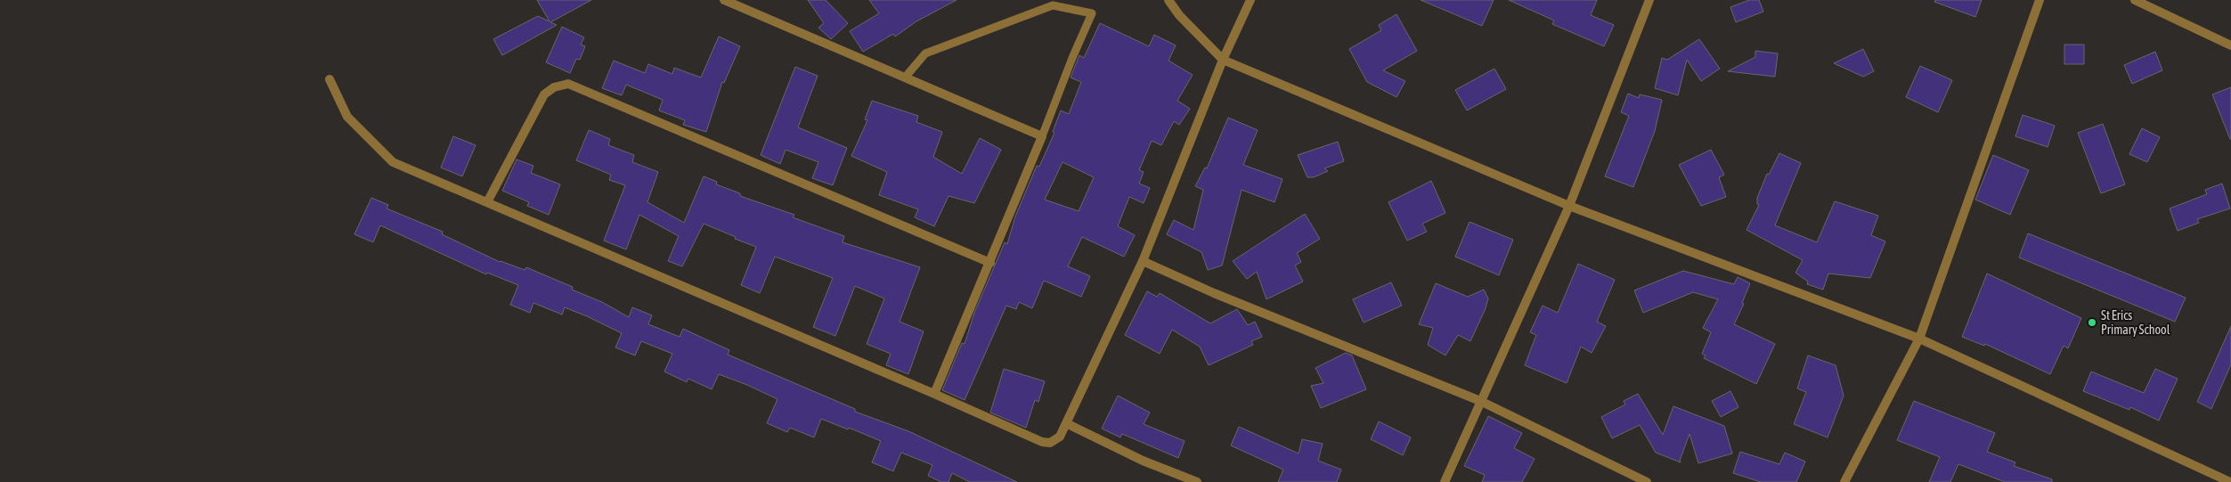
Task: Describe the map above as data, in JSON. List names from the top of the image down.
{
  "places": ["St Erics Primary School"]
}
